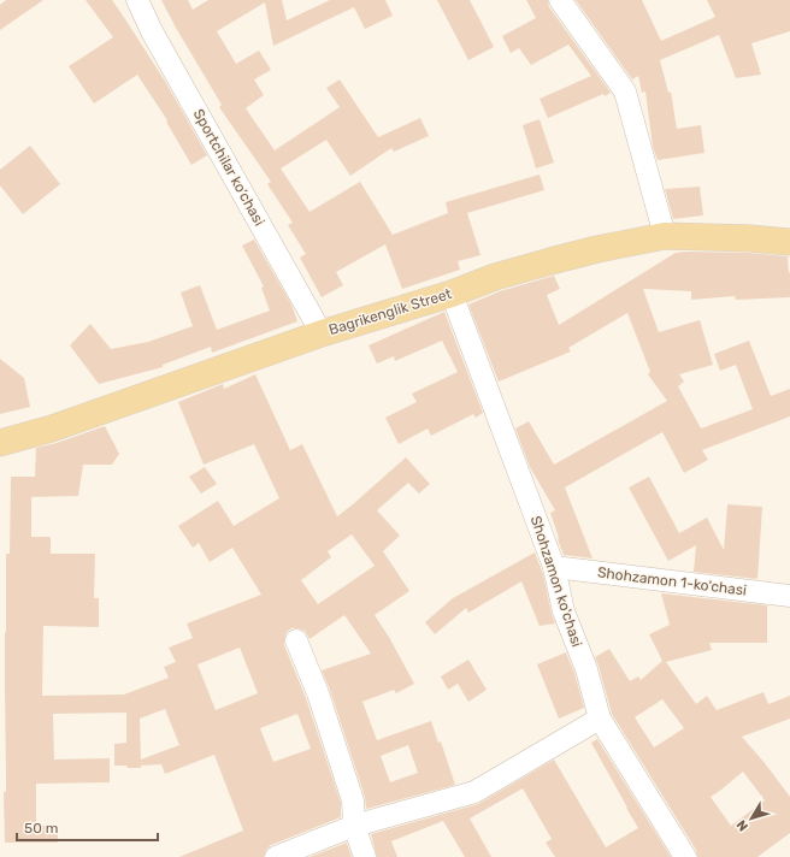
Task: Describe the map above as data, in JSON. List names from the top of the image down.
{
  "streets": {
    "main road": ["Bagrikenglik Street"],
    "street": ["Sportchilar ko‘chasi", "Shohzamon ko'chasi", "Shohzamon 1-ko'chasi"]
  },
  "crossings": [
    ["Sportchilar ko‘chasi", "Bagrikenglik Street"],
    ["Bagrikenglik Street", "Shohzamon ko'chasi"],
    ["Shohzamon ko'chasi", "Shohzamon 1-ko'chasi"]
  ],
  "scale_bar": "50 m",
  "north": "bottom left"
}
